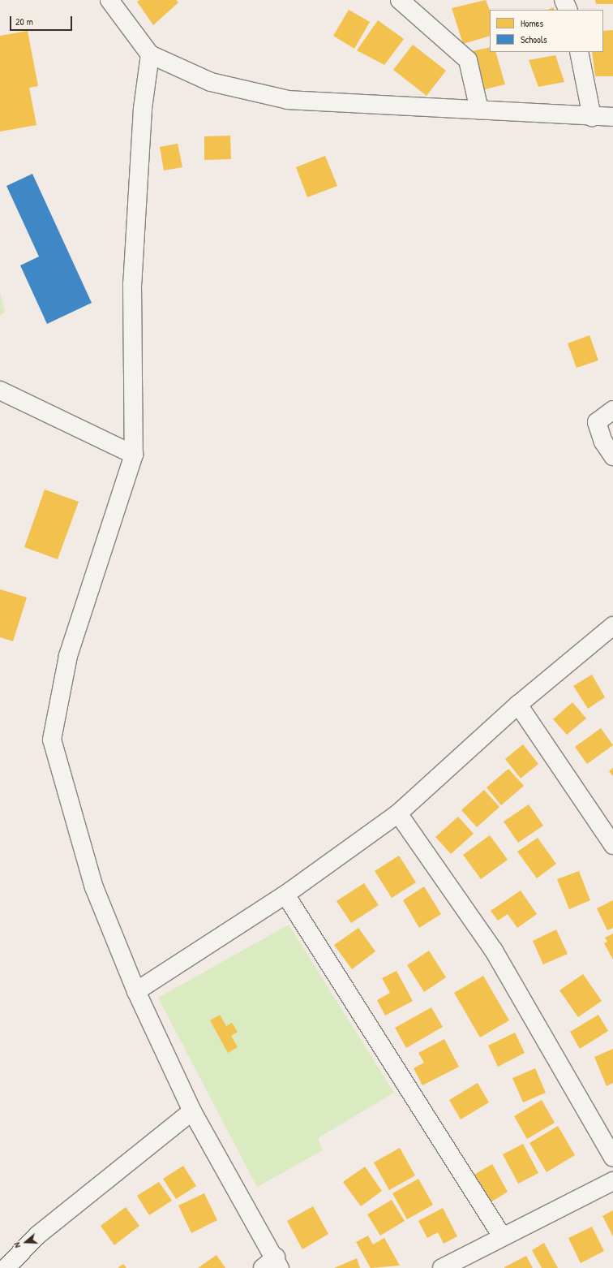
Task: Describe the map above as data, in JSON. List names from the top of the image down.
{
  "legend": ["Homes", "Schools"],
  "scale_bar": "20 m",
  "north": "left"
}
